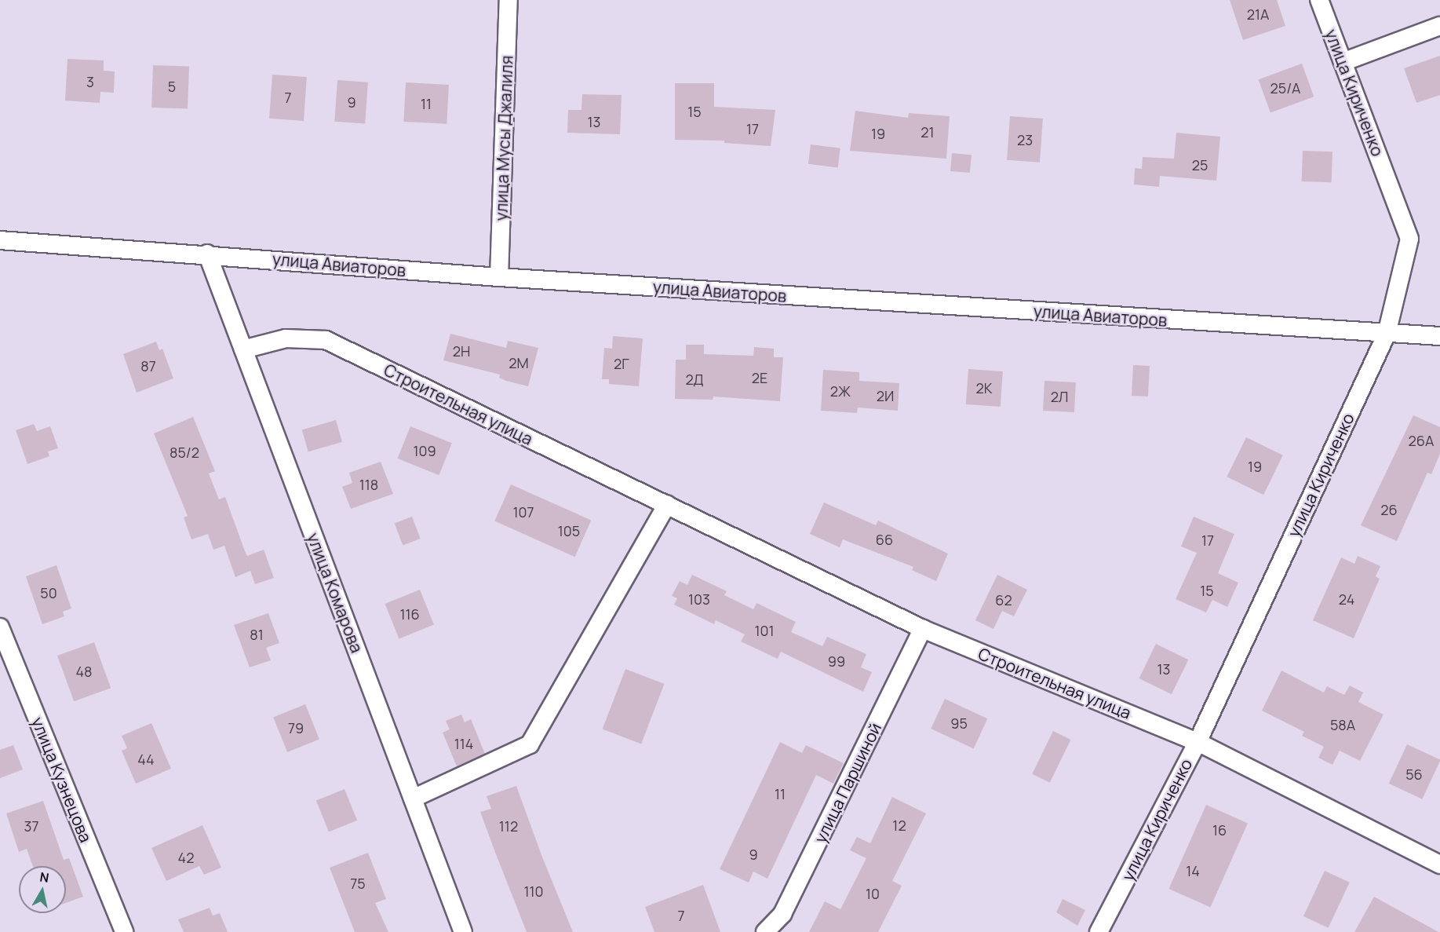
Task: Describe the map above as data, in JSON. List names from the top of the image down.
{
  "streets": {
    "street": [
      "улица Кириченко",
      "улица Мусы Джалиля",
      "улица Авиаторов",
      "Строительная улица",
      "улица Комарова",
      "улица Кузнецова",
      "улица Паршиной"
    ]
  },
  "crossings": [
    ["улица Кириченко", "улица Авиаторов"],
    ["улица Кириченко", "Строительная улица"],
    ["улица Мусы Джалиля", "улица Авиаторов"],
    ["улица Авиаторов", "улица Комарова"],
    ["Строительная улица", "улица Комарова"],
    ["Строительная улица", "улица Паршиной"]
  ],
  "house_numbers": [
    "21А",
    "3",
    "5",
    "25/А",
    "7",
    "9",
    "11",
    "15",
    "13",
    "17",
    "21",
    "19",
    "23",
    "25",
    "2Н",
    "2М",
    "2Г",
    "87",
    "2Е",
    "2Д",
    "2К",
    "2Ж",
    "2И",
    "2Л",
    "26А",
    "109",
    "85/2",
    "19",
    "118",
    "26",
    "107",
    "105",
    "66",
    "17",
    "15",
    "50",
    "103",
    "24",
    "62",
    "116",
    "101",
    "81",
    "99",
    "13",
    "48",
    "95",
    "58А",
    "79",
    "114",
    "44",
    "56",
    "11",
    "12",
    "37",
    "112",
    "16",
    "9",
    "42",
    "14",
    "75",
    "110",
    "10",
    "7"
  ],
  "north": "top"
}
